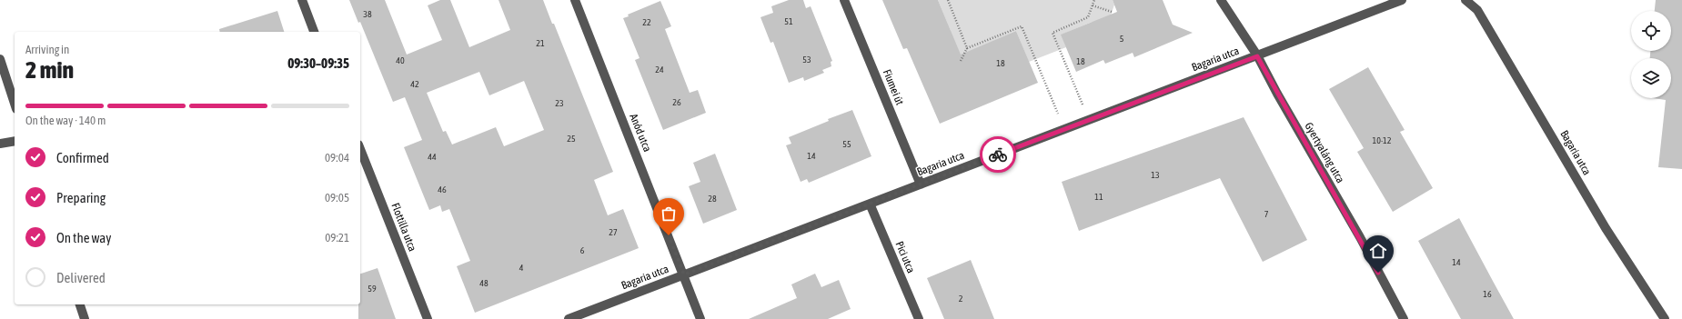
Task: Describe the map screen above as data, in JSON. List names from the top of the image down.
{
  "streets": {
    "street": [
      "Bagaria utca",
      "Fiumei út",
      "Anód utca",
      "Gyertyaláng utca",
      "Flottilla utca",
      "Pici utca"
    ]
  },
  "crossings": [
    ["Bagaria utca", "Fiumei út"],
    ["Bagaria utca", "Anód utca"],
    ["Bagaria utca", "Gyertyaláng utca"],
    ["Bagaria utca", "Pici utca"]
  ],
  "house_numbers": [
    "38",
    "51",
    "22",
    "5",
    "21",
    "53",
    "40",
    "18",
    "18",
    "24",
    "42",
    "26",
    "23",
    "25",
    "10-12",
    "55",
    "14",
    "44",
    "13",
    "46",
    "11",
    "28",
    "7",
    "27",
    "6",
    "14",
    "4",
    "48",
    "59",
    "16",
    "2"
  ],
  "page": {
    "heading": ["2 min", "Arriving in", "09:30–09:35"],
    "bar": "On the way · 140 m",
    "list": [
      ["Confirmed", "09:04"],
      ["Preparing", "09:05"],
      ["On the way", "09:21"],
      "Delivered"
    ]
  }
}
